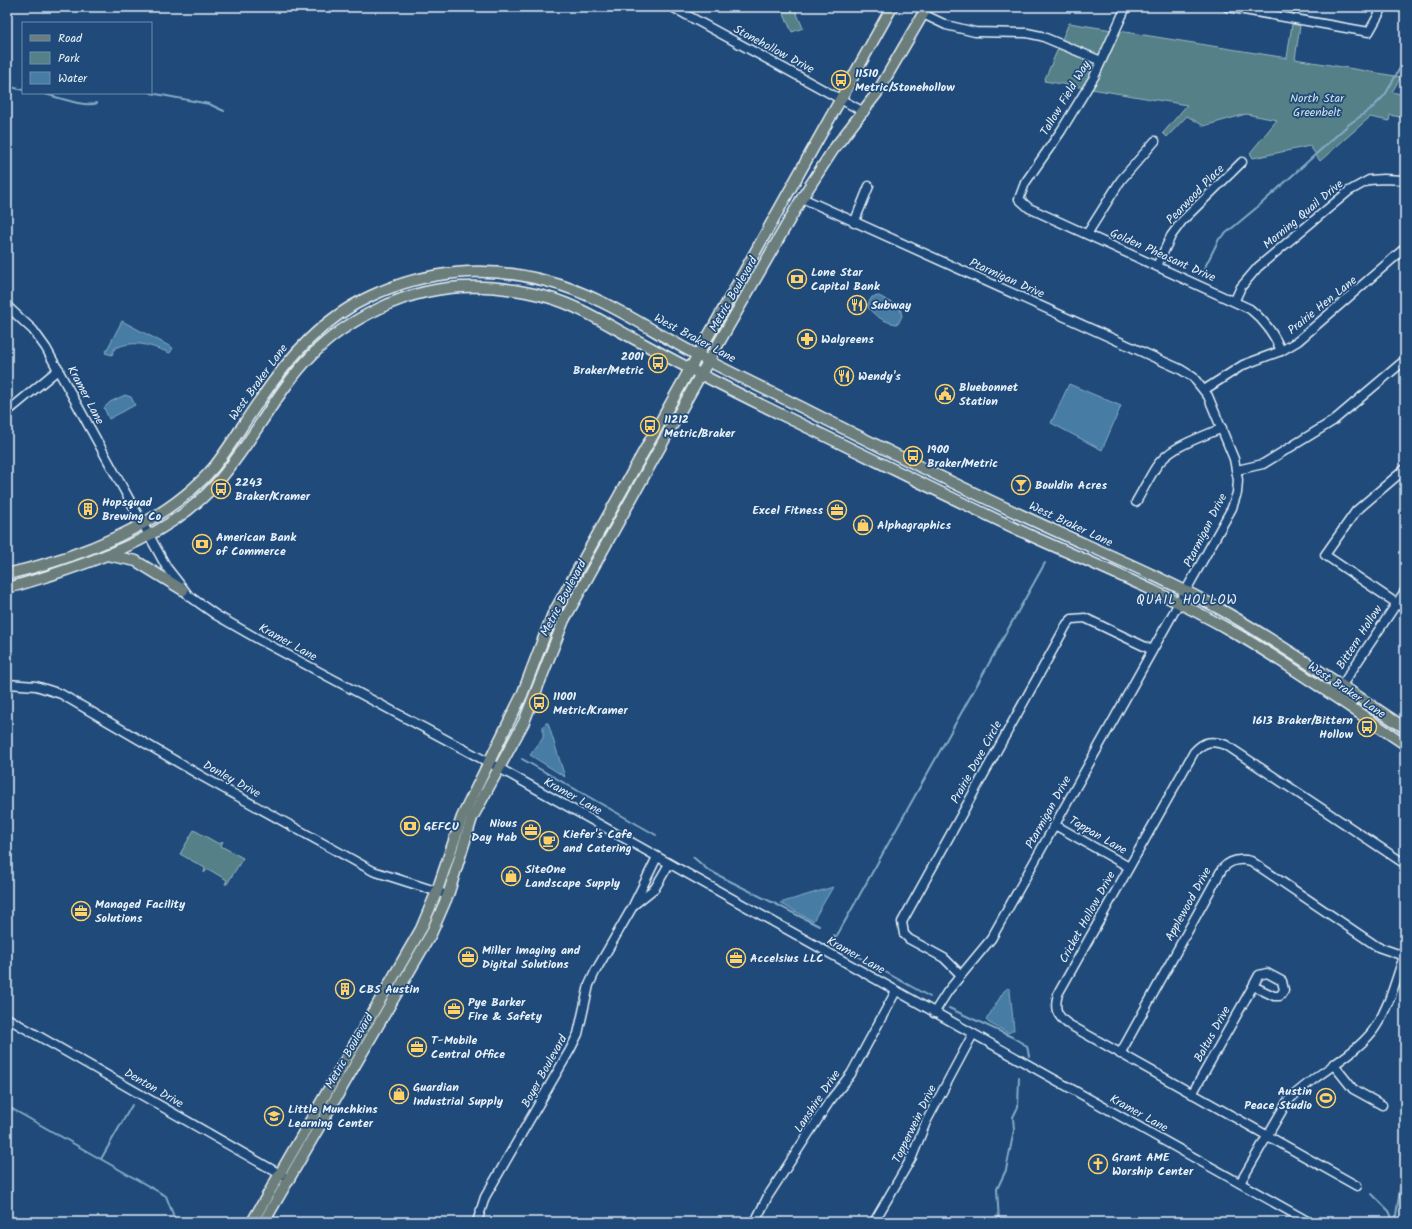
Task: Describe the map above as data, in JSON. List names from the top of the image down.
{
  "streets": {
    "main road": ["Metric Boulevard", "West Braker Lane"],
    "street": [
      "Stonehollow Drive",
      "Tallow Field Way",
      "Pearwood Place",
      "Morning Quail Drive",
      "Golden Pheasant Drive",
      "Ptarmigan Drive",
      "Prairie Hen Lane",
      "Kramer Lane",
      "Bittern Hollow",
      "Prairie Dove Circle",
      "Donley Drive",
      "Tappan Lane",
      "Applewood Drive",
      "Cricket Hollow Drive",
      "Baltus Drive",
      "Boyer Boulevard",
      "Denton Drive",
      "Lanshire Drive",
      "Topperwein Drive"
    ]
  },
  "crossings": [
    ["Stonehollow Drive", "Metric Boulevard"],
    ["Tallow Field Way", "Golden Pheasant Drive"],
    ["Pearwood Place", "Golden Pheasant Drive"],
    ["Morning Quail Drive", "Golden Pheasant Drive"],
    ["Golden Pheasant Drive", "Prairie Hen Lane"],
    ["Ptarmigan Drive", "Metric Boulevard"],
    ["Ptarmigan Drive", "Prairie Hen Lane"],
    ["Ptarmigan Drive", "West Braker Lane"],
    ["Ptarmigan Drive", "Kramer Lane"],
    ["Ptarmigan Drive", "Prairie Dove Circle"],
    ["Ptarmigan Drive", "Tappan Lane"],
    ["Metric Boulevard", "West Braker Lane"],
    ["Metric Boulevard", "Kramer Lane"],
    ["Metric Boulevard", "Donley Drive"],
    ["Metric Boulevard", "Denton Drive"],
    ["West Braker Lane", "Kramer Lane"],
    ["West Braker Lane", "Bittern Hollow"],
    ["Kramer Lane", "Boyer Boulevard"],
    ["Kramer Lane", "Lanshire Drive"],
    ["Kramer Lane", "Topperwein Drive"],
    ["Tappan Lane", "Cricket Hollow Drive"],
    ["Applewood Drive", "Cricket Hollow Drive"],
    ["Cricket Hollow Drive", "Baltus Drive"]
  ],
  "districts": ["QUAIL HOLLOW"],
  "parks": ["North Star Greenbelt"],
  "places": {
    "bus stop": [
      "11510 Metric/Stonehollow",
      "2001 Braker/Metric",
      "11212 Metric/Braker",
      "1900 Braker/Metric",
      "2243 Braker/Kramer",
      "11001 Metric/Kramer",
      "1613 Braker/Bittern Hollow"
    ],
    "bank": ["Lone Star Capital Bank", "American Bank of Commerce", "GEFCU"],
    "restaurant": ["Subway", "Wendy's"],
    "pharmacy": ["Walgreens"],
    "public building": ["Bluebonnet Station"],
    "bar": ["Bouldin Acres"],
    "building": ["Hopsquad Brewing Co", "CBS Austin"],
    "office": [
      "Excel Fitness",
      "Nious Day Hab",
      "Managed Facility Solutions",
      "Miller Imaging and Digital Solutions",
      "Accelsius LLC",
      "Pye Barker Fire & Safety",
      "T-Mobile Central Office"
    ],
    "shop": ["Alphagraphics", "SiteOne Landscape Supply", "Guardian Industrial Supply"],
    "cafe": ["Kiefer's Cafe and Catering"],
    "sports": ["Austin Peace Studio"],
    "school or university": ["Little Munchkins Learning Center"],
    "church": ["Grant AME Worship Center"]
  },
  "legend": ["Road", "Park", "Water"]
}
